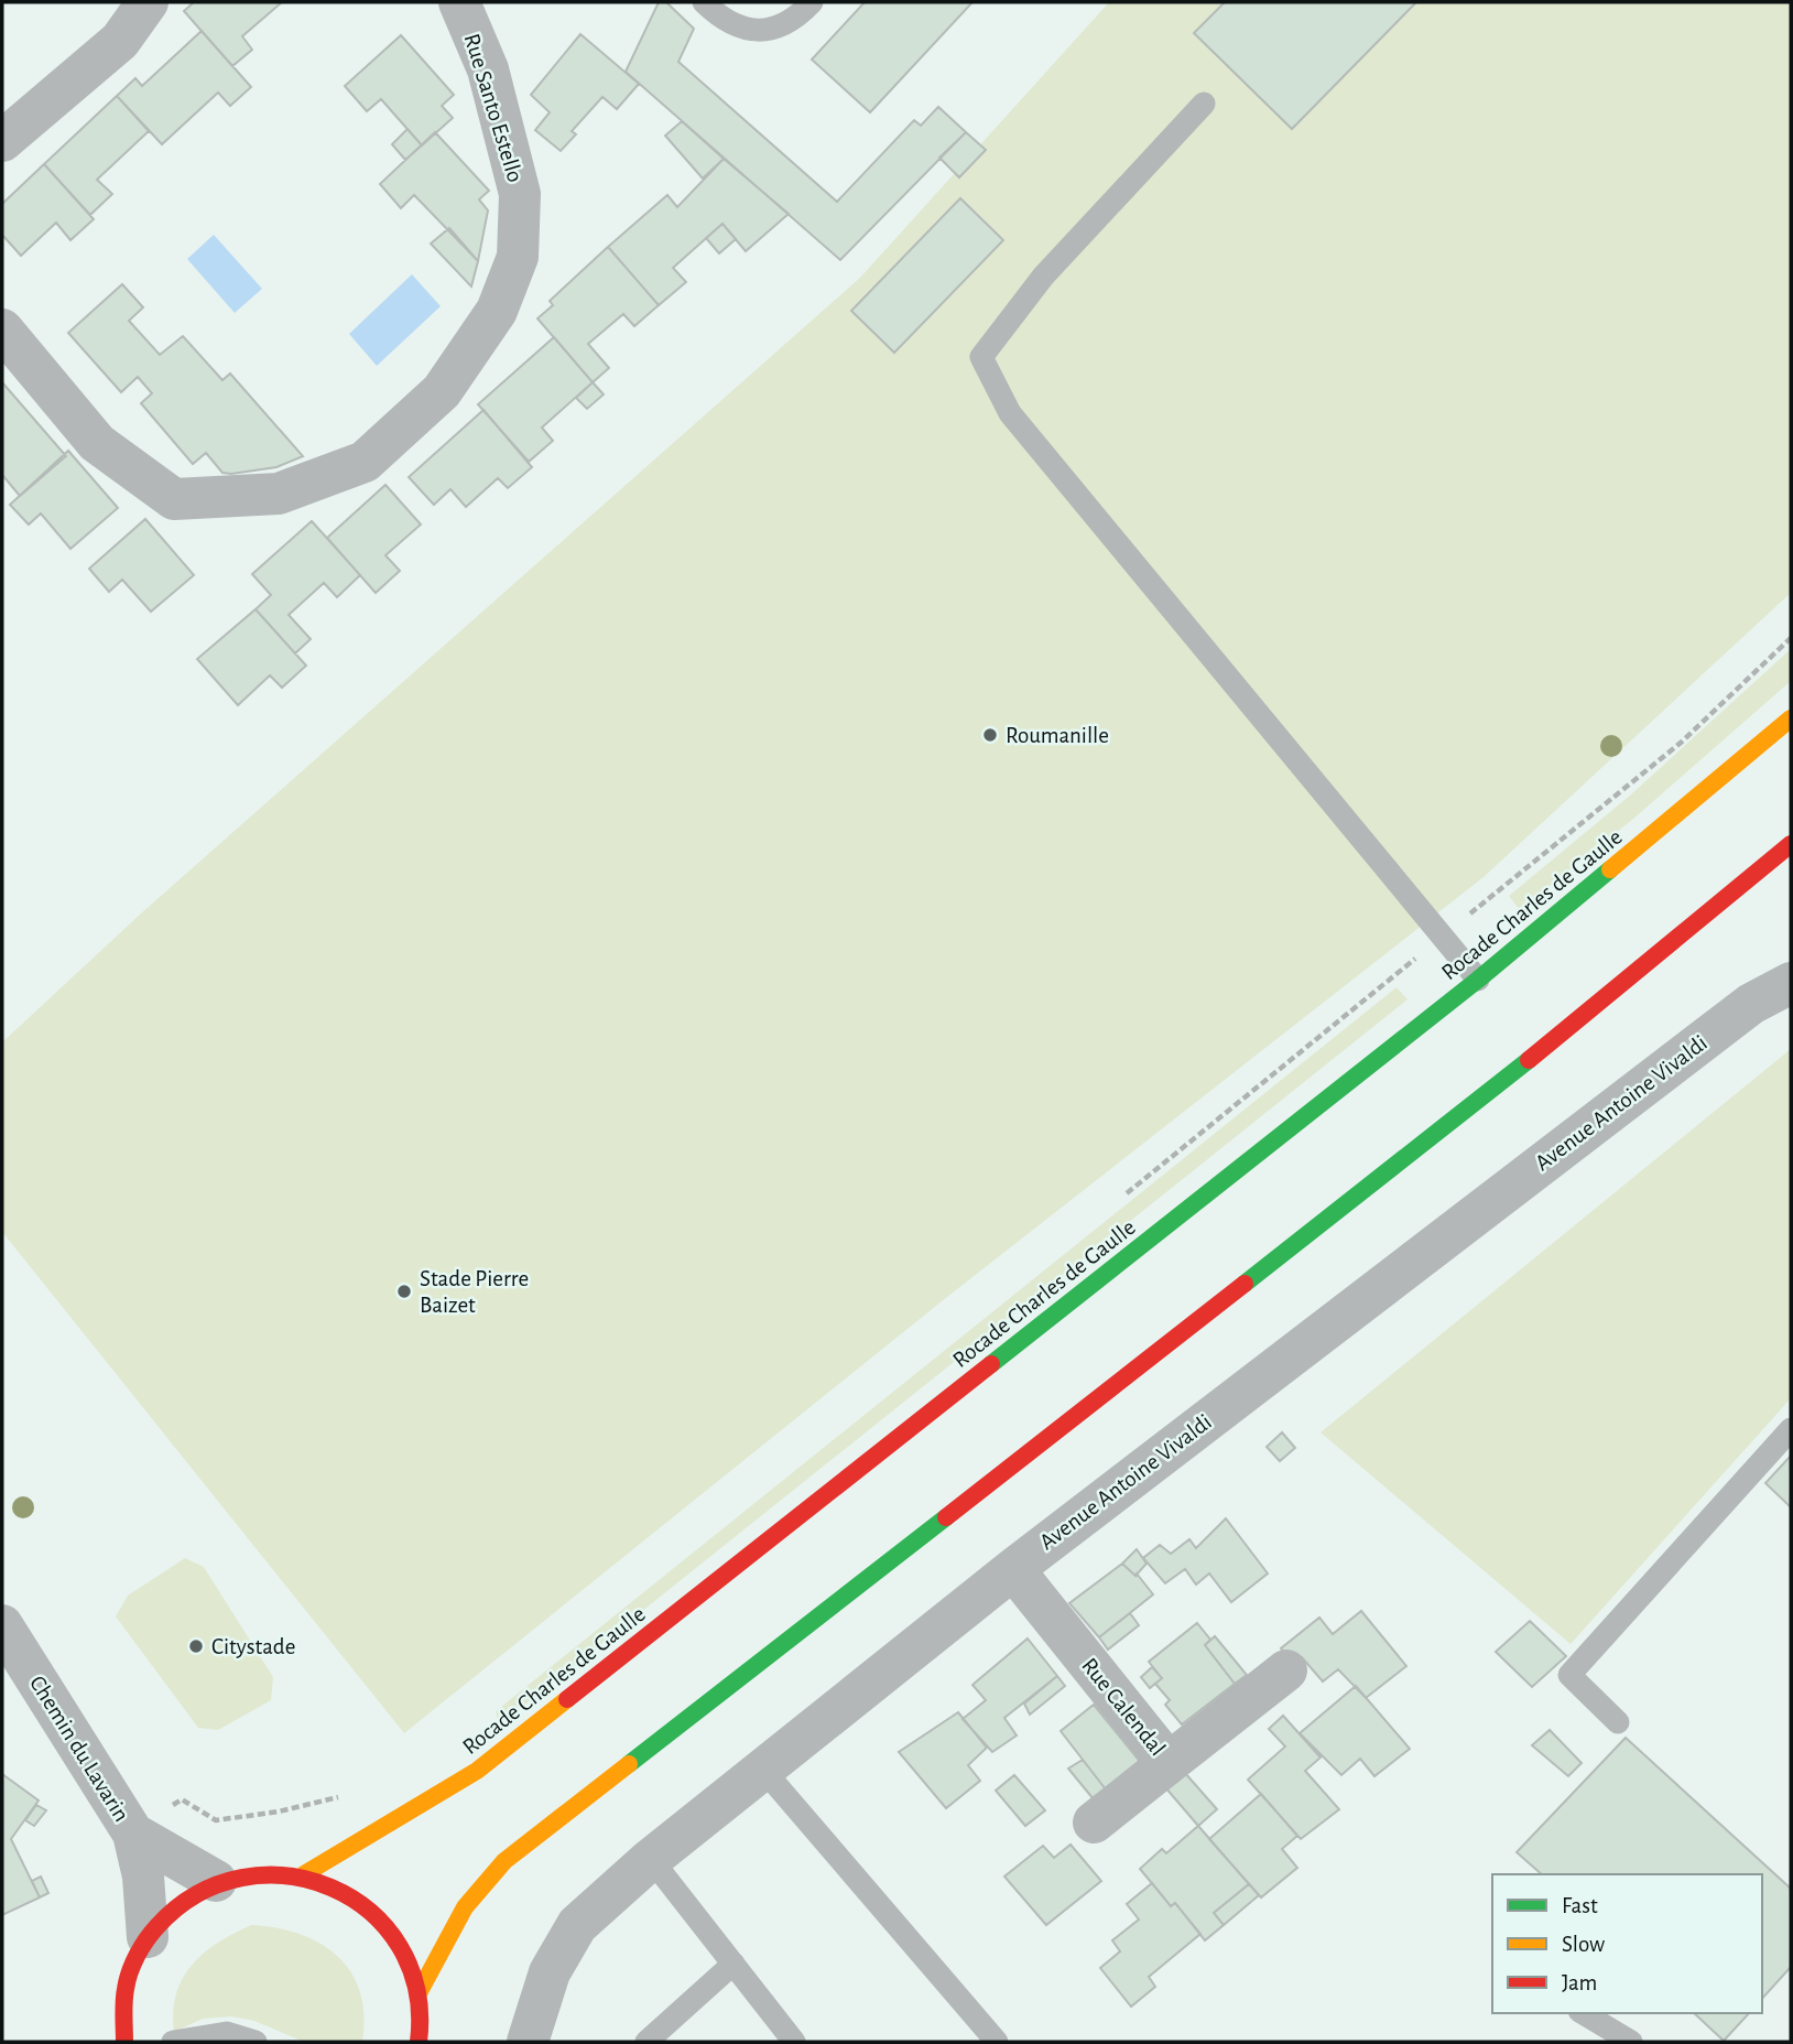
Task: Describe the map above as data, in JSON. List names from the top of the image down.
{
  "streets": {
    "main road": ["Rocade Charles de Gaulle"],
    "street": [
      "Rue Santo Estello",
      "Avenue Antoine Vivaldi",
      "Rue Calendal",
      "Chemin du Lavarin"
    ]
  },
  "crossings": [
    ["Avenue Antoine Vivaldi", "Rue Calendal"]
  ],
  "places": ["Roumanille", "Stade Pierre Baizet", "Citystade"],
  "legend": ["Fast", "Slow", "Jam"]
}
